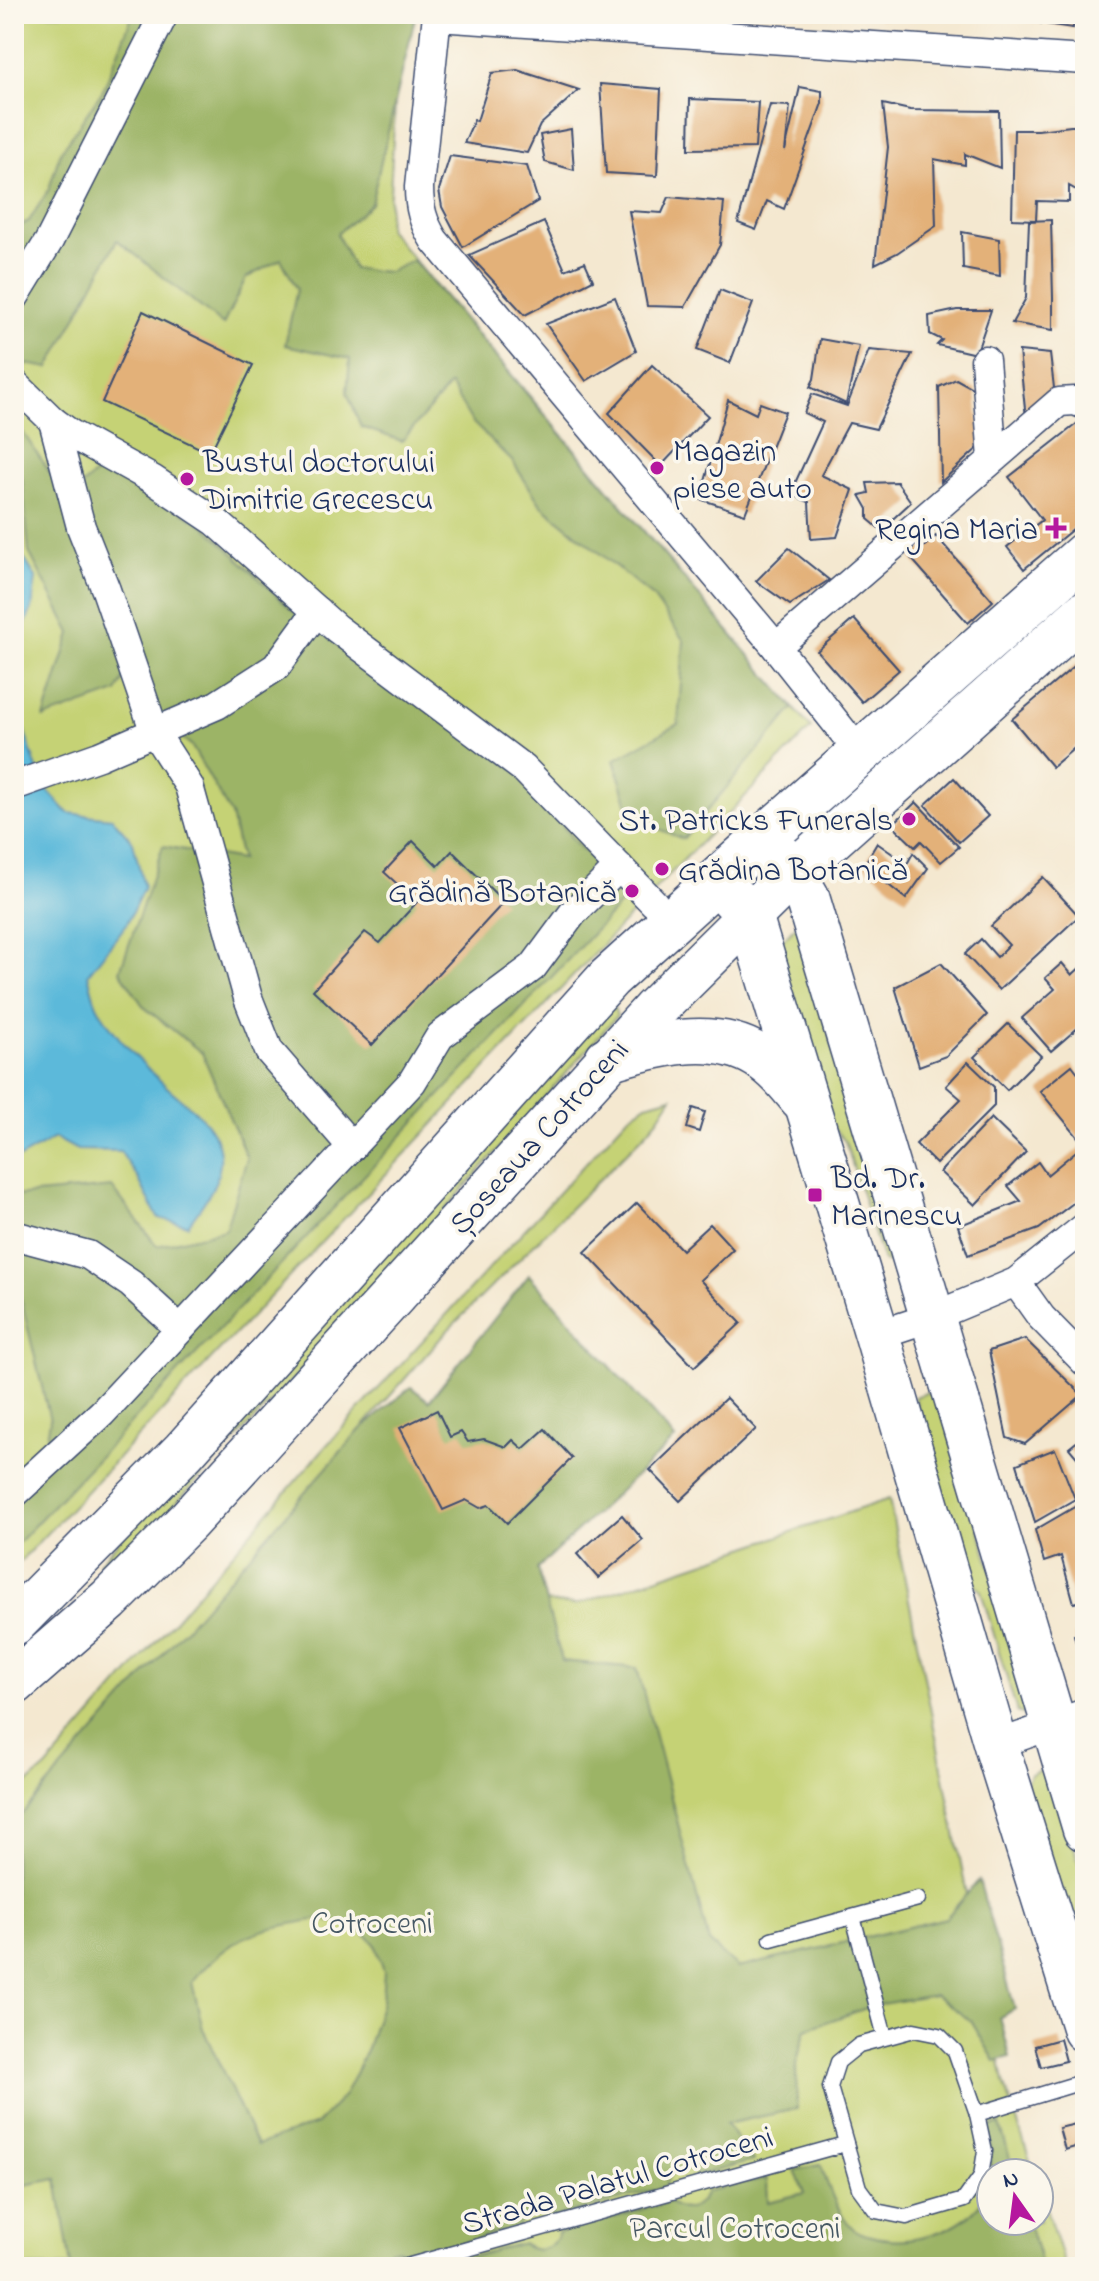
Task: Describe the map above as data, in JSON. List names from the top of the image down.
{
  "streets": {
    "main road": ["Șoseaua Cotroceni"],
    "lane": ["Strada Palatul Cotroceni"]
  },
  "parks": ["Cotroceni", "Parcul Cotroceni"],
  "places": {
    "other": [
      "Magazin piese auto",
      "Bustul doctorului Dimitrie Grecescu",
      "St. Patricks Funerals",
      "Grădina Botanică",
      "Grădină Botanică"
    ],
    "health": ["Regina Maria"],
    "transit": ["Bd. Dr. Marinescu"]
  },
  "north": "top"
}
